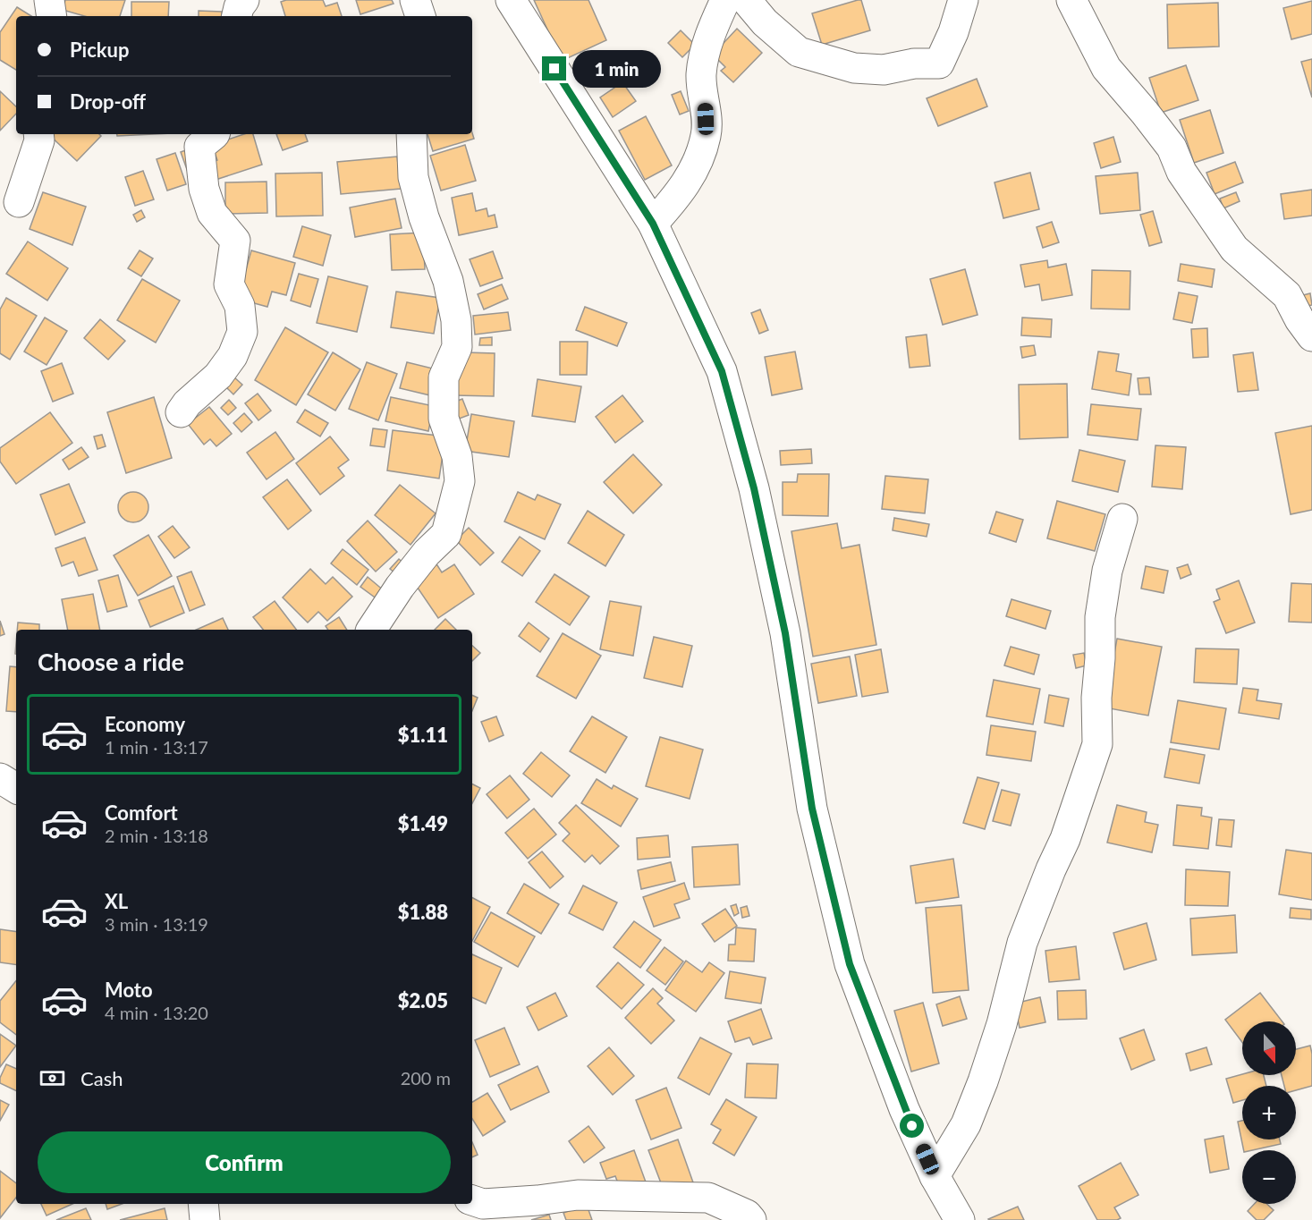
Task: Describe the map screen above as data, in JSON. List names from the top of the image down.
{
  "north": "bottom",
  "page": {
    "banner": ["Pickup", "Drop-off"],
    "bubble": "1 min",
    "heading": "Choose a ride",
    "list": [
      {
        "name": "Economy",
        "note": "1 min · 13:17",
        "value": "$1.11"
      },
      {
        "name": "Comfort",
        "note": "2 min · 13:18",
        "value": "$1.49"
      },
      {
        "name": "XL",
        "note": "3 min · 13:19",
        "value": "$1.88"
      },
      {
        "name": "Moto",
        "note": "4 min · 13:20",
        "value": "$2.05"
      }
    ],
    "map_buttons": ["+", "−"],
    "pay": ["Cash", "200 m"],
    "buttons": "Confirm"
  }
}
